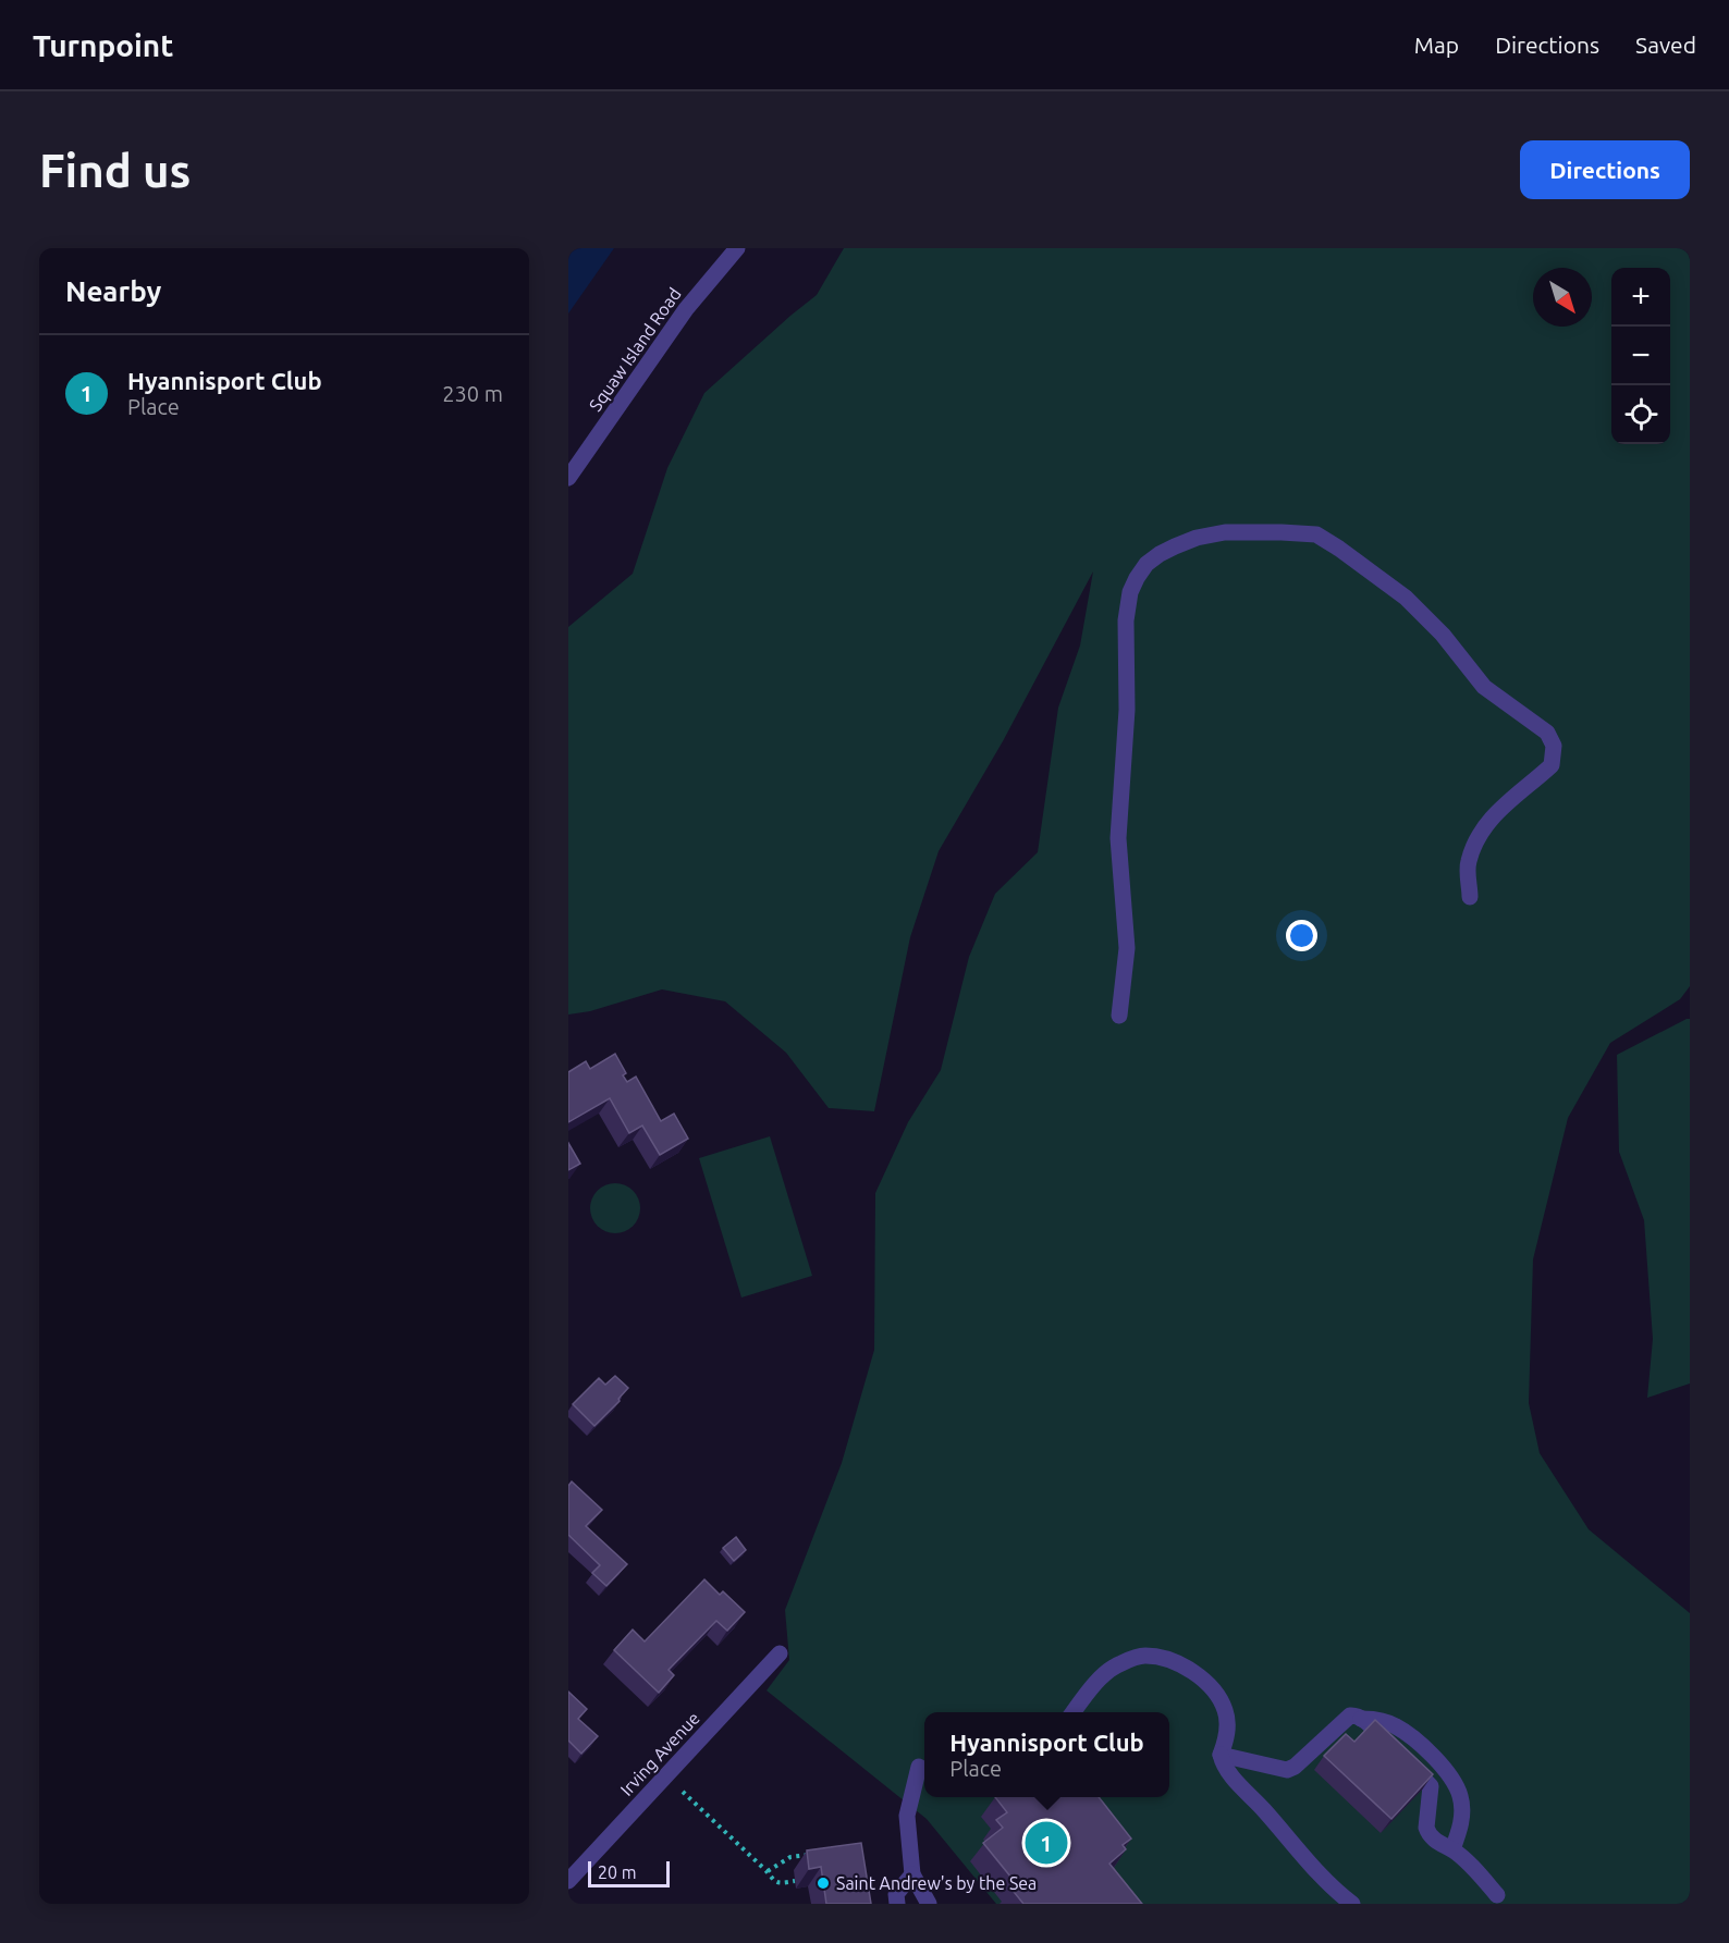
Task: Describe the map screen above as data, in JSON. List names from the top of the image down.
{
  "streets": {
    "street": ["Squaw Island Road", "Irving Avenue"]
  },
  "places": ["Saint Andrew's by the Sea"],
  "scale_bar": "20 m",
  "north": "bottom right",
  "page": {
    "header": "Turnpoint",
    "nav": ["Map", "Directions", "Saved"],
    "buttons": "Directions",
    "title": "Find us",
    "heading": "Nearby",
    "map_buttons": ["+", "−"],
    "list": [
      {
        "mark": "1",
        "name": "Hyannisport Club",
        "note": "Place",
        "value": "230 m"
      }
    ],
    "popup": ["Hyannisport Club", "Place"],
    "pins": "1",
    "scale": "20 m"
  }
}
